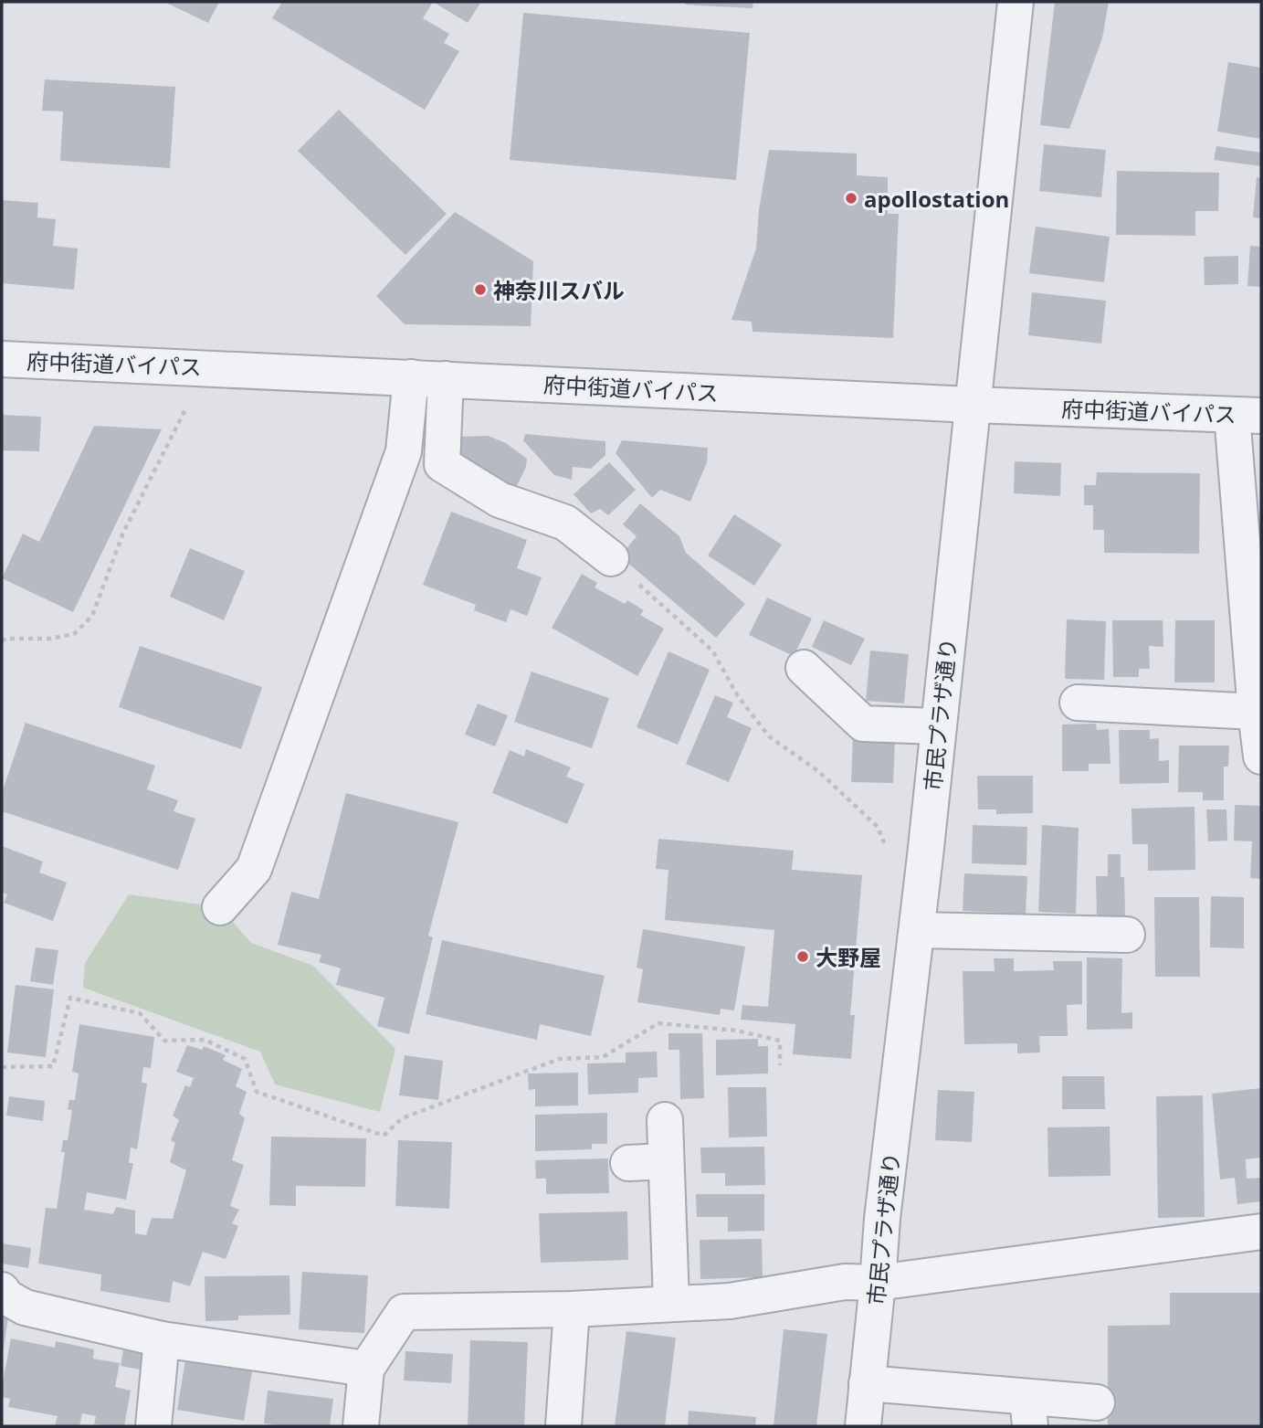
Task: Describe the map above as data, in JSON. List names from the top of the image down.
{
  "streets": {
    "street": ["府中街道バイパス", "市民プラザ通り"]
  },
  "crossings": [
    ["府中街道バイパス", "市民プラザ通り"]
  ],
  "places": ["apollostation", "神奈川スバル", "大野屋"]
}
